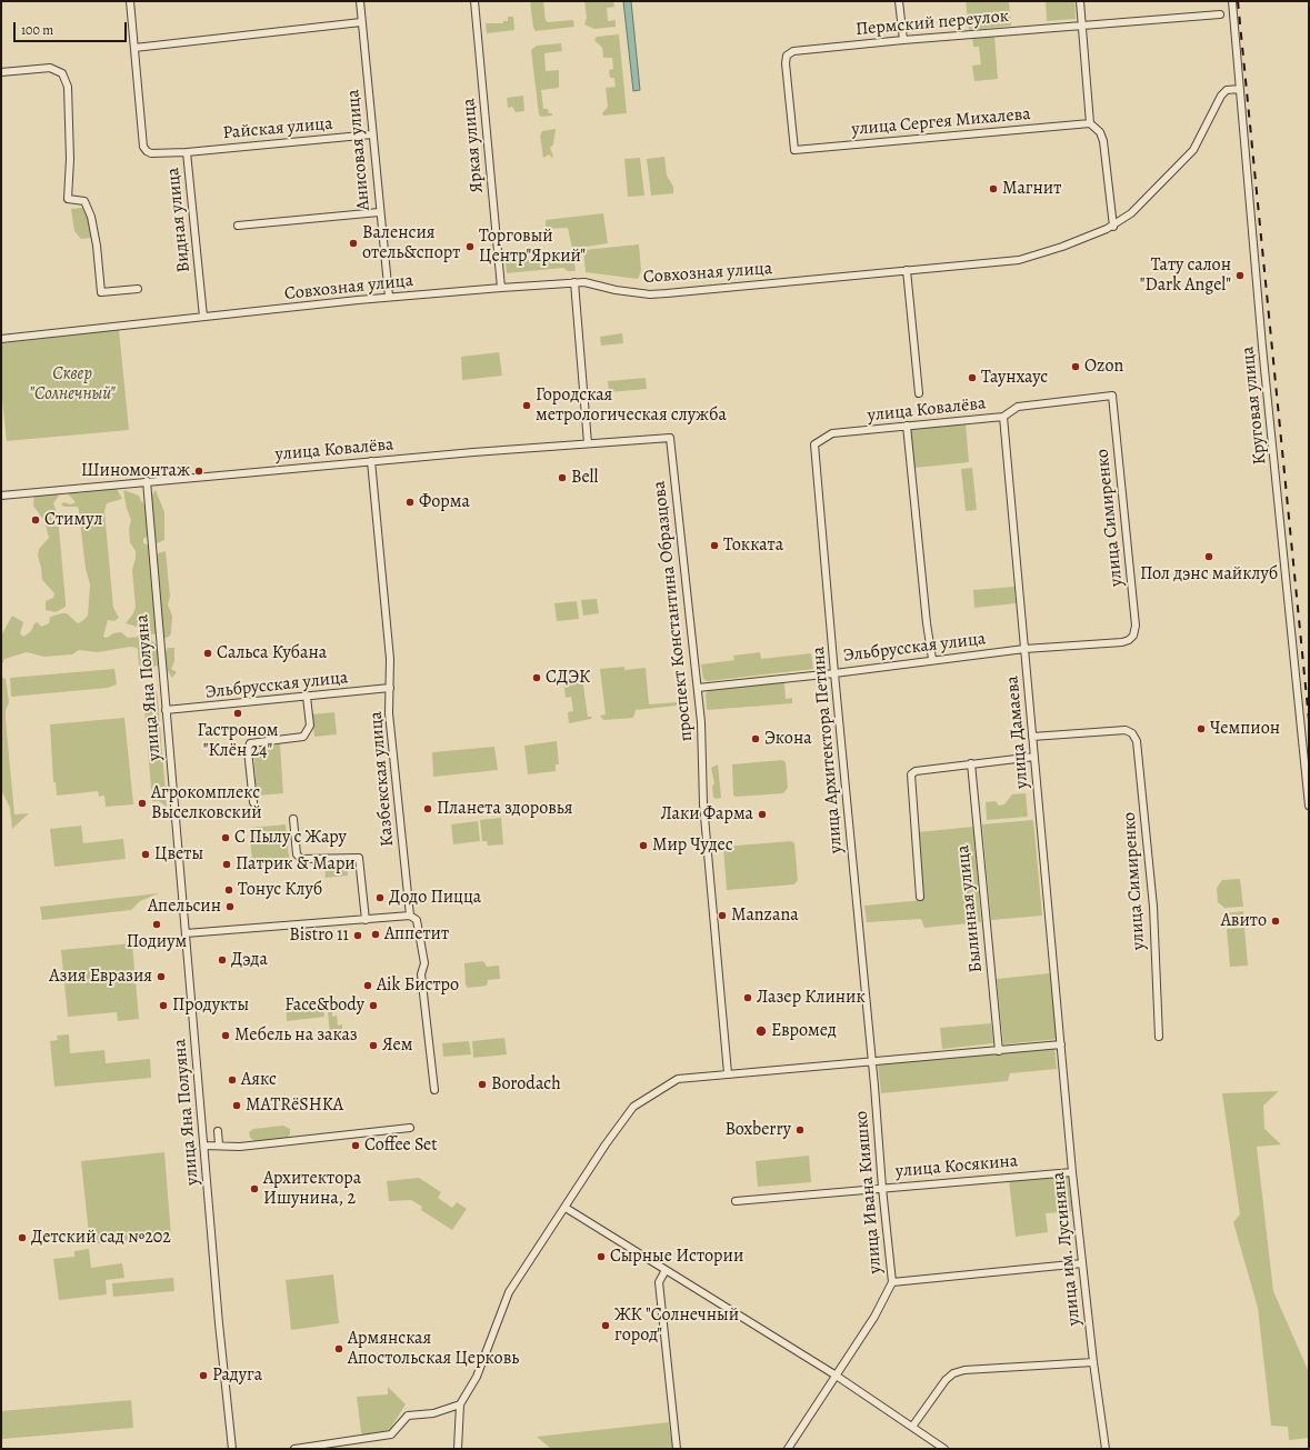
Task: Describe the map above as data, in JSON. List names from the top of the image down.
{
  "streets": {
    "street": [
      "Пермский переулок",
      "улица Сергея Михалева",
      "Райская улица",
      "Яркая улица",
      "Анисовая улица",
      "Видная улица",
      "Совхозная улица",
      "Круговая улица",
      "улица Ковалёва",
      "улица Симиренко",
      "проспект Константина Образцова",
      "Эльбрусская улица",
      "улица Яна Полуяна",
      "улица Дамаева",
      "улица Архитектора Петина",
      "Казбекская улица",
      "Былинная улица",
      "улица Косякина",
      "улица Ивана Кияшко",
      "улица им. Лусиняна"
    ]
  },
  "crossings": [
    ["Пермский переулок", "улица Сергея Михалева"],
    ["Райская улица", "Анисовая улица"],
    ["Райская улица", "Видная улица"],
    ["Яркая улица", "Совхозная улица"],
    ["Анисовая улица", "Совхозная улица"],
    ["Видная улица", "Совхозная улица"],
    ["Совхозная улица", "Круговая улица"],
    ["улица Ковалёва", "улица Симиренко"],
    ["улица Ковалёва", "проспект Константина Образцова"],
    ["улица Ковалёва", "улица Яна Полуяна"],
    ["улица Ковалёва", "улица Дамаева"],
    ["улица Ковалёва", "улица Архитектора Петина"],
    ["улица Ковалёва", "Казбекская улица"],
    ["улица Симиренко", "Эльбрусская улица"],
    ["улица Симиренко", "улица Дамаева"],
    ["проспект Константина Образцова", "Эльбрусская улица"],
    ["Эльбрусская улица", "улица Яна Полуяна"],
    ["Эльбрусская улица", "улица Дамаева"],
    ["Эльбрусская улица", "улица Архитектора Петина"],
    ["Эльбрусская улица", "Казбекская улица"],
    ["улица Дамаева", "улица им. Лусиняна"],
    ["улица Архитектора Петина", "улица Ивана Кияшко"],
    ["улица Косякина", "улица Ивана Кияшко"],
    ["улица Косякина", "улица им. Лусиняна"]
  ],
  "parks": ["Сквер \"Солнечный\""],
  "places": [
    "Магнит",
    "Валенсия отель&спорт",
    "Торговый Центр\"Яркий\"",
    "Тату салон \"Dark Angel\"",
    "Ozon",
    "Таунхаус",
    "Городская метрологическая служба",
    "Шиномонтаж",
    "Bell",
    "Форма",
    "Стимул",
    "Токката",
    "Пол дэнс майклуб",
    "Сальса Кубана",
    "СДЭК",
    "Гастроном \"Клён 24\"",
    "Чемпион",
    "Экона",
    "Агрокомплекс Выселковский",
    "Планета здоровья",
    "Лаки Фарма",
    "С Пылу с Жару",
    "Мир Чудес",
    "Цветы",
    "Патрик & Мари",
    "Тонус Клуб",
    "Додо Пицца",
    "Апельсин",
    "Manzana",
    "Авито",
    "Подиум",
    "Аппетит",
    "Bistro 11",
    "Дэда",
    "Азия Евразия",
    "Aik Бистро",
    "Лазер Клиник",
    "Продукты",
    "Face&body",
    "Евромед",
    "Мебель на заказ",
    "Яем",
    "Аякс",
    "Borodach",
    "MATRёSHKA",
    "Boxberry",
    "Coffee Set",
    "Архитектора Ишунина, 2",
    "Детский сад №202",
    "Сырные Истории",
    "ЖК \"Солнечный город\"",
    "Армянская Апостольская Церковь",
    "Радуга"
  ],
  "scale_bar": "100 m"
}
